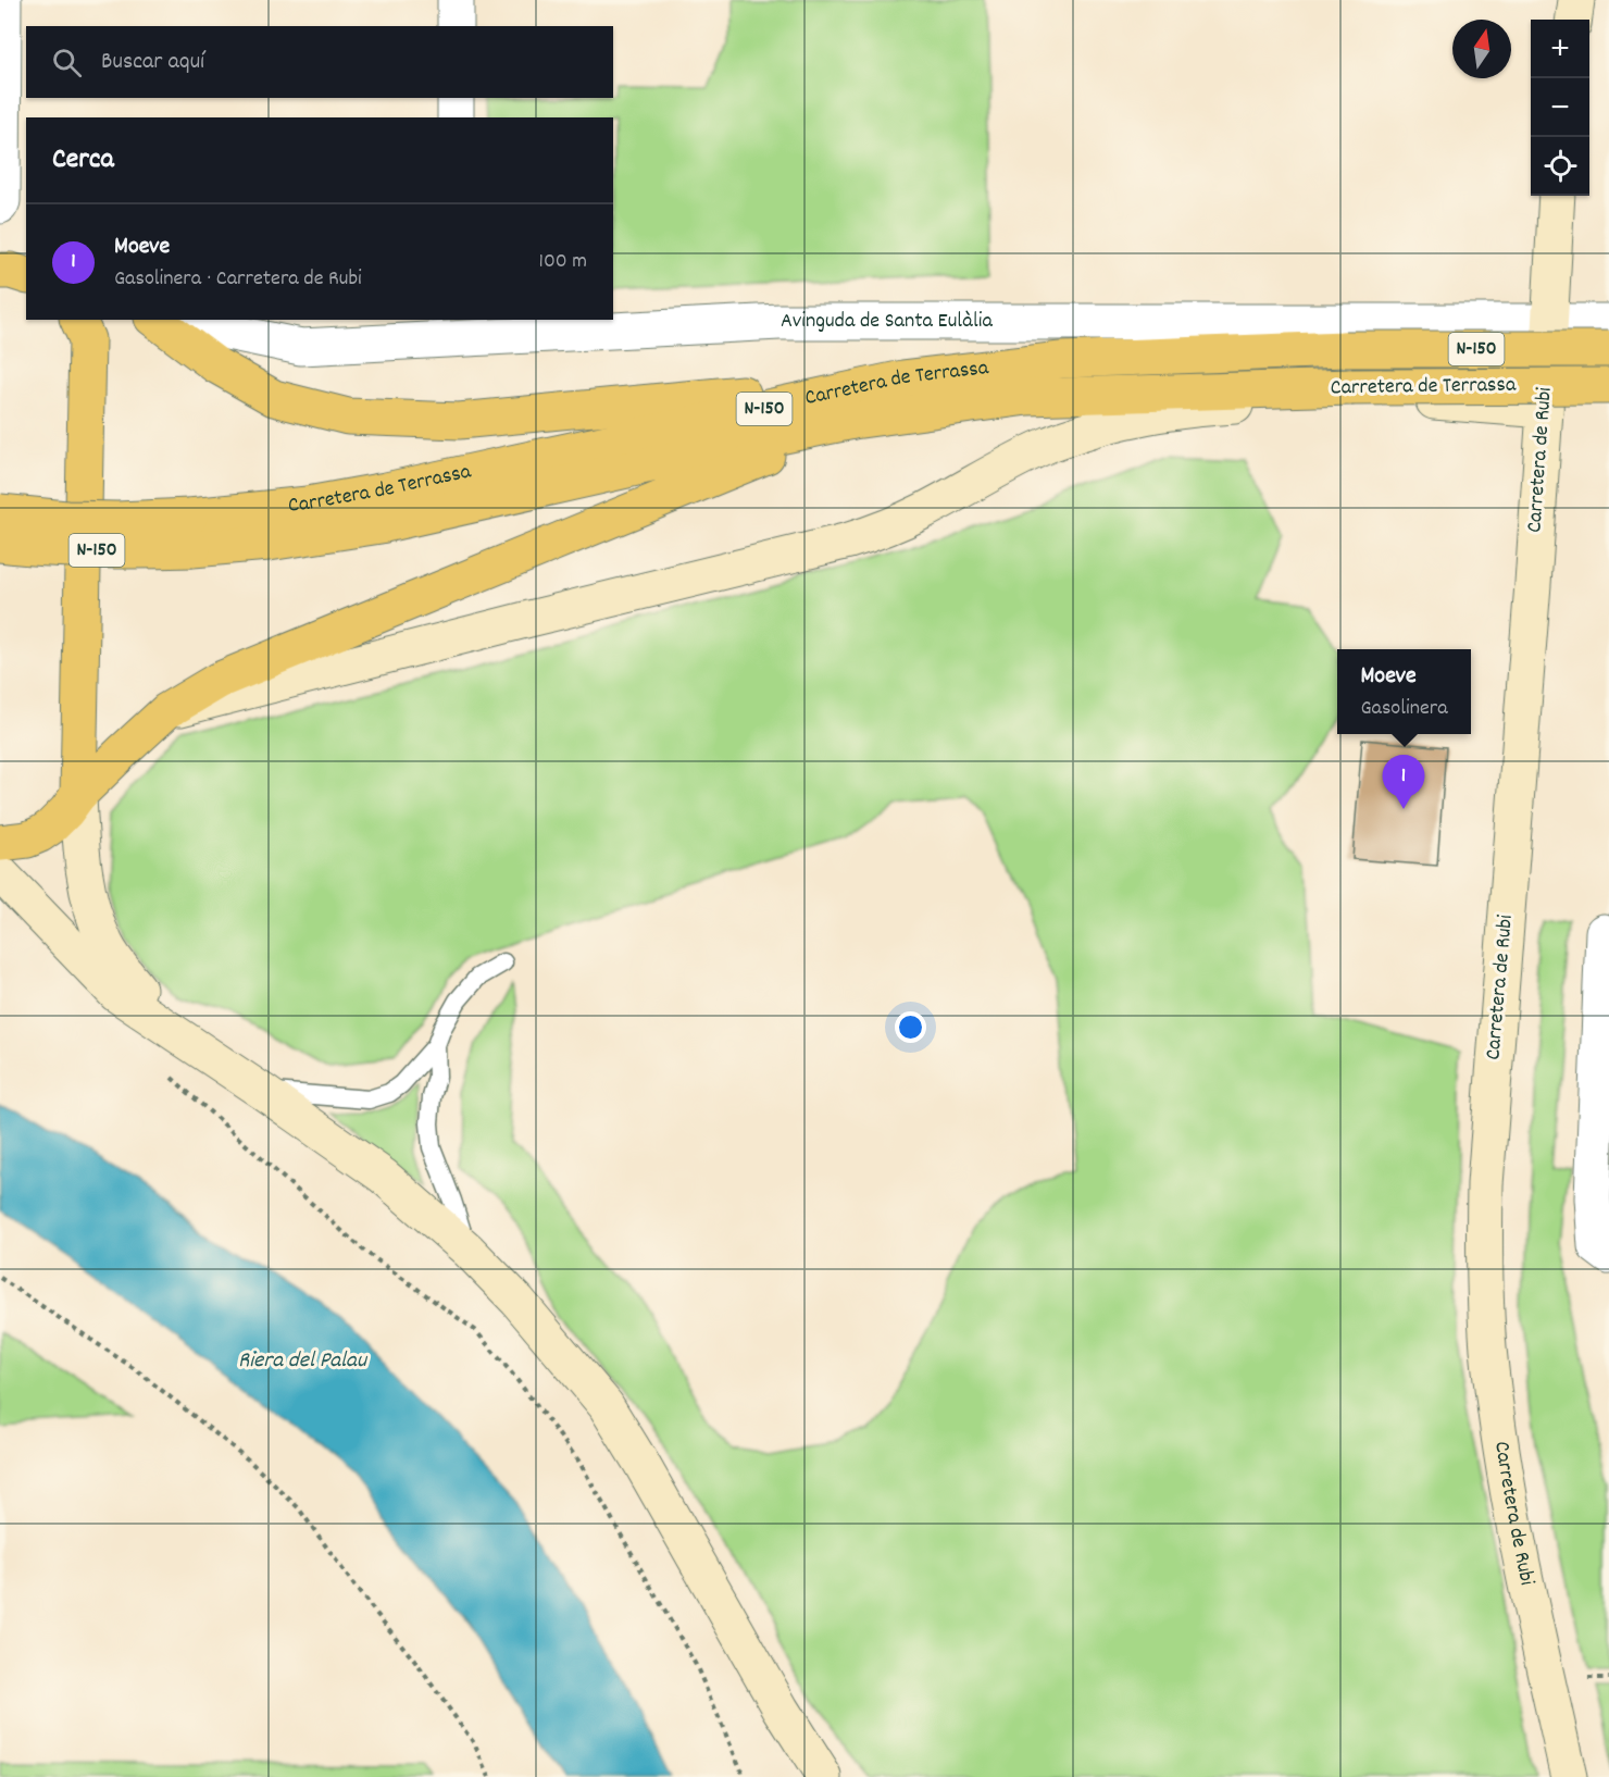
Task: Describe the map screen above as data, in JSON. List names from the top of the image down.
{
  "streets": {
    "main road": ["N-150", "Carretera de Terrassa"],
    "street": ["Avinguda de Santa Eulàlia", "Carretera de Rubi"]
  },
  "crossings": [
    ["Avinguda de Santa Eulàlia", "Carretera de Rubi"]
  ],
  "water": ["Riera del Palau"],
  "north": "top",
  "page": {
    "map_buttons": ["+", "−"],
    "search": "Buscar aquí",
    "heading": "Cerca",
    "list": [
      {
        "mark": "1",
        "name": "Moeve",
        "note": "Gasolinera · Carretera de Rubi",
        "value": "100 m"
      }
    ],
    "popup": ["Moeve", "Gasolinera"],
    "pins": "1"
  }
}
